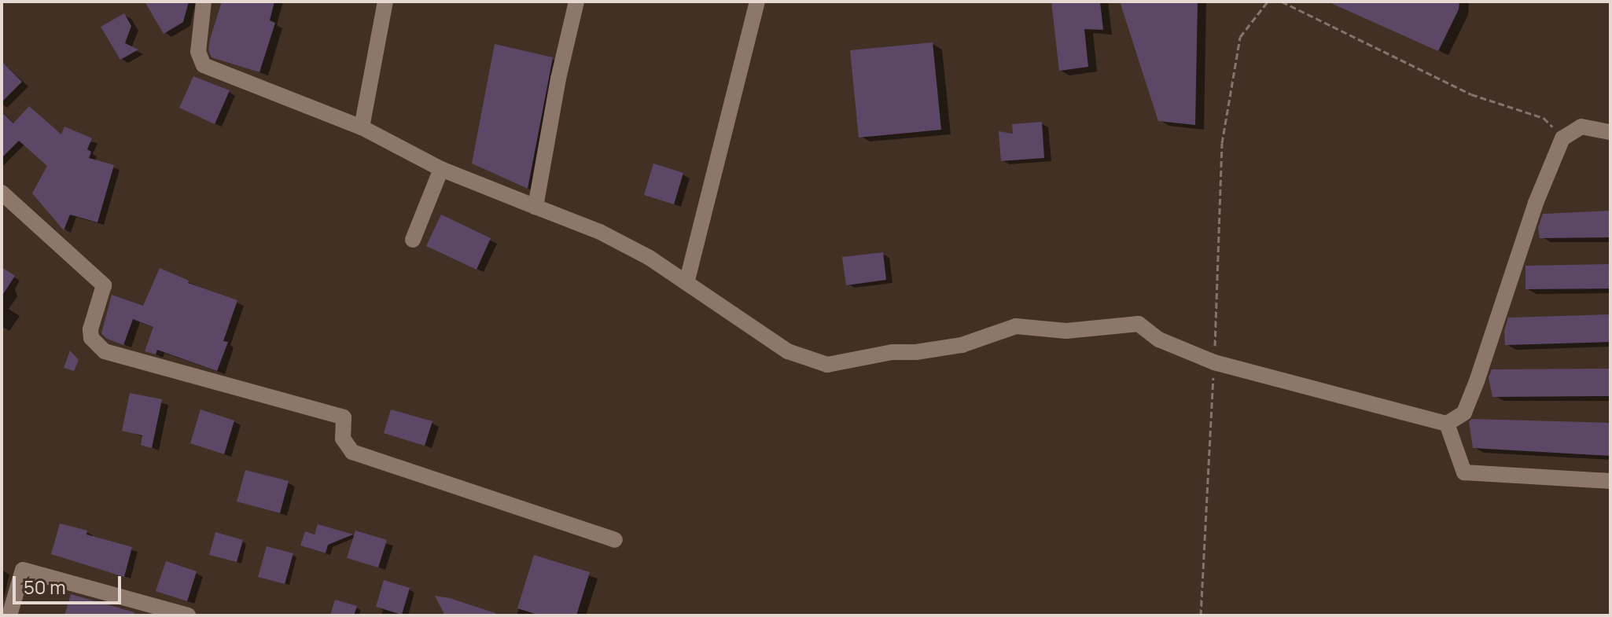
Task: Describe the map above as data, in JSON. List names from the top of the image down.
{
  "scale_bar": "50 m"
}
